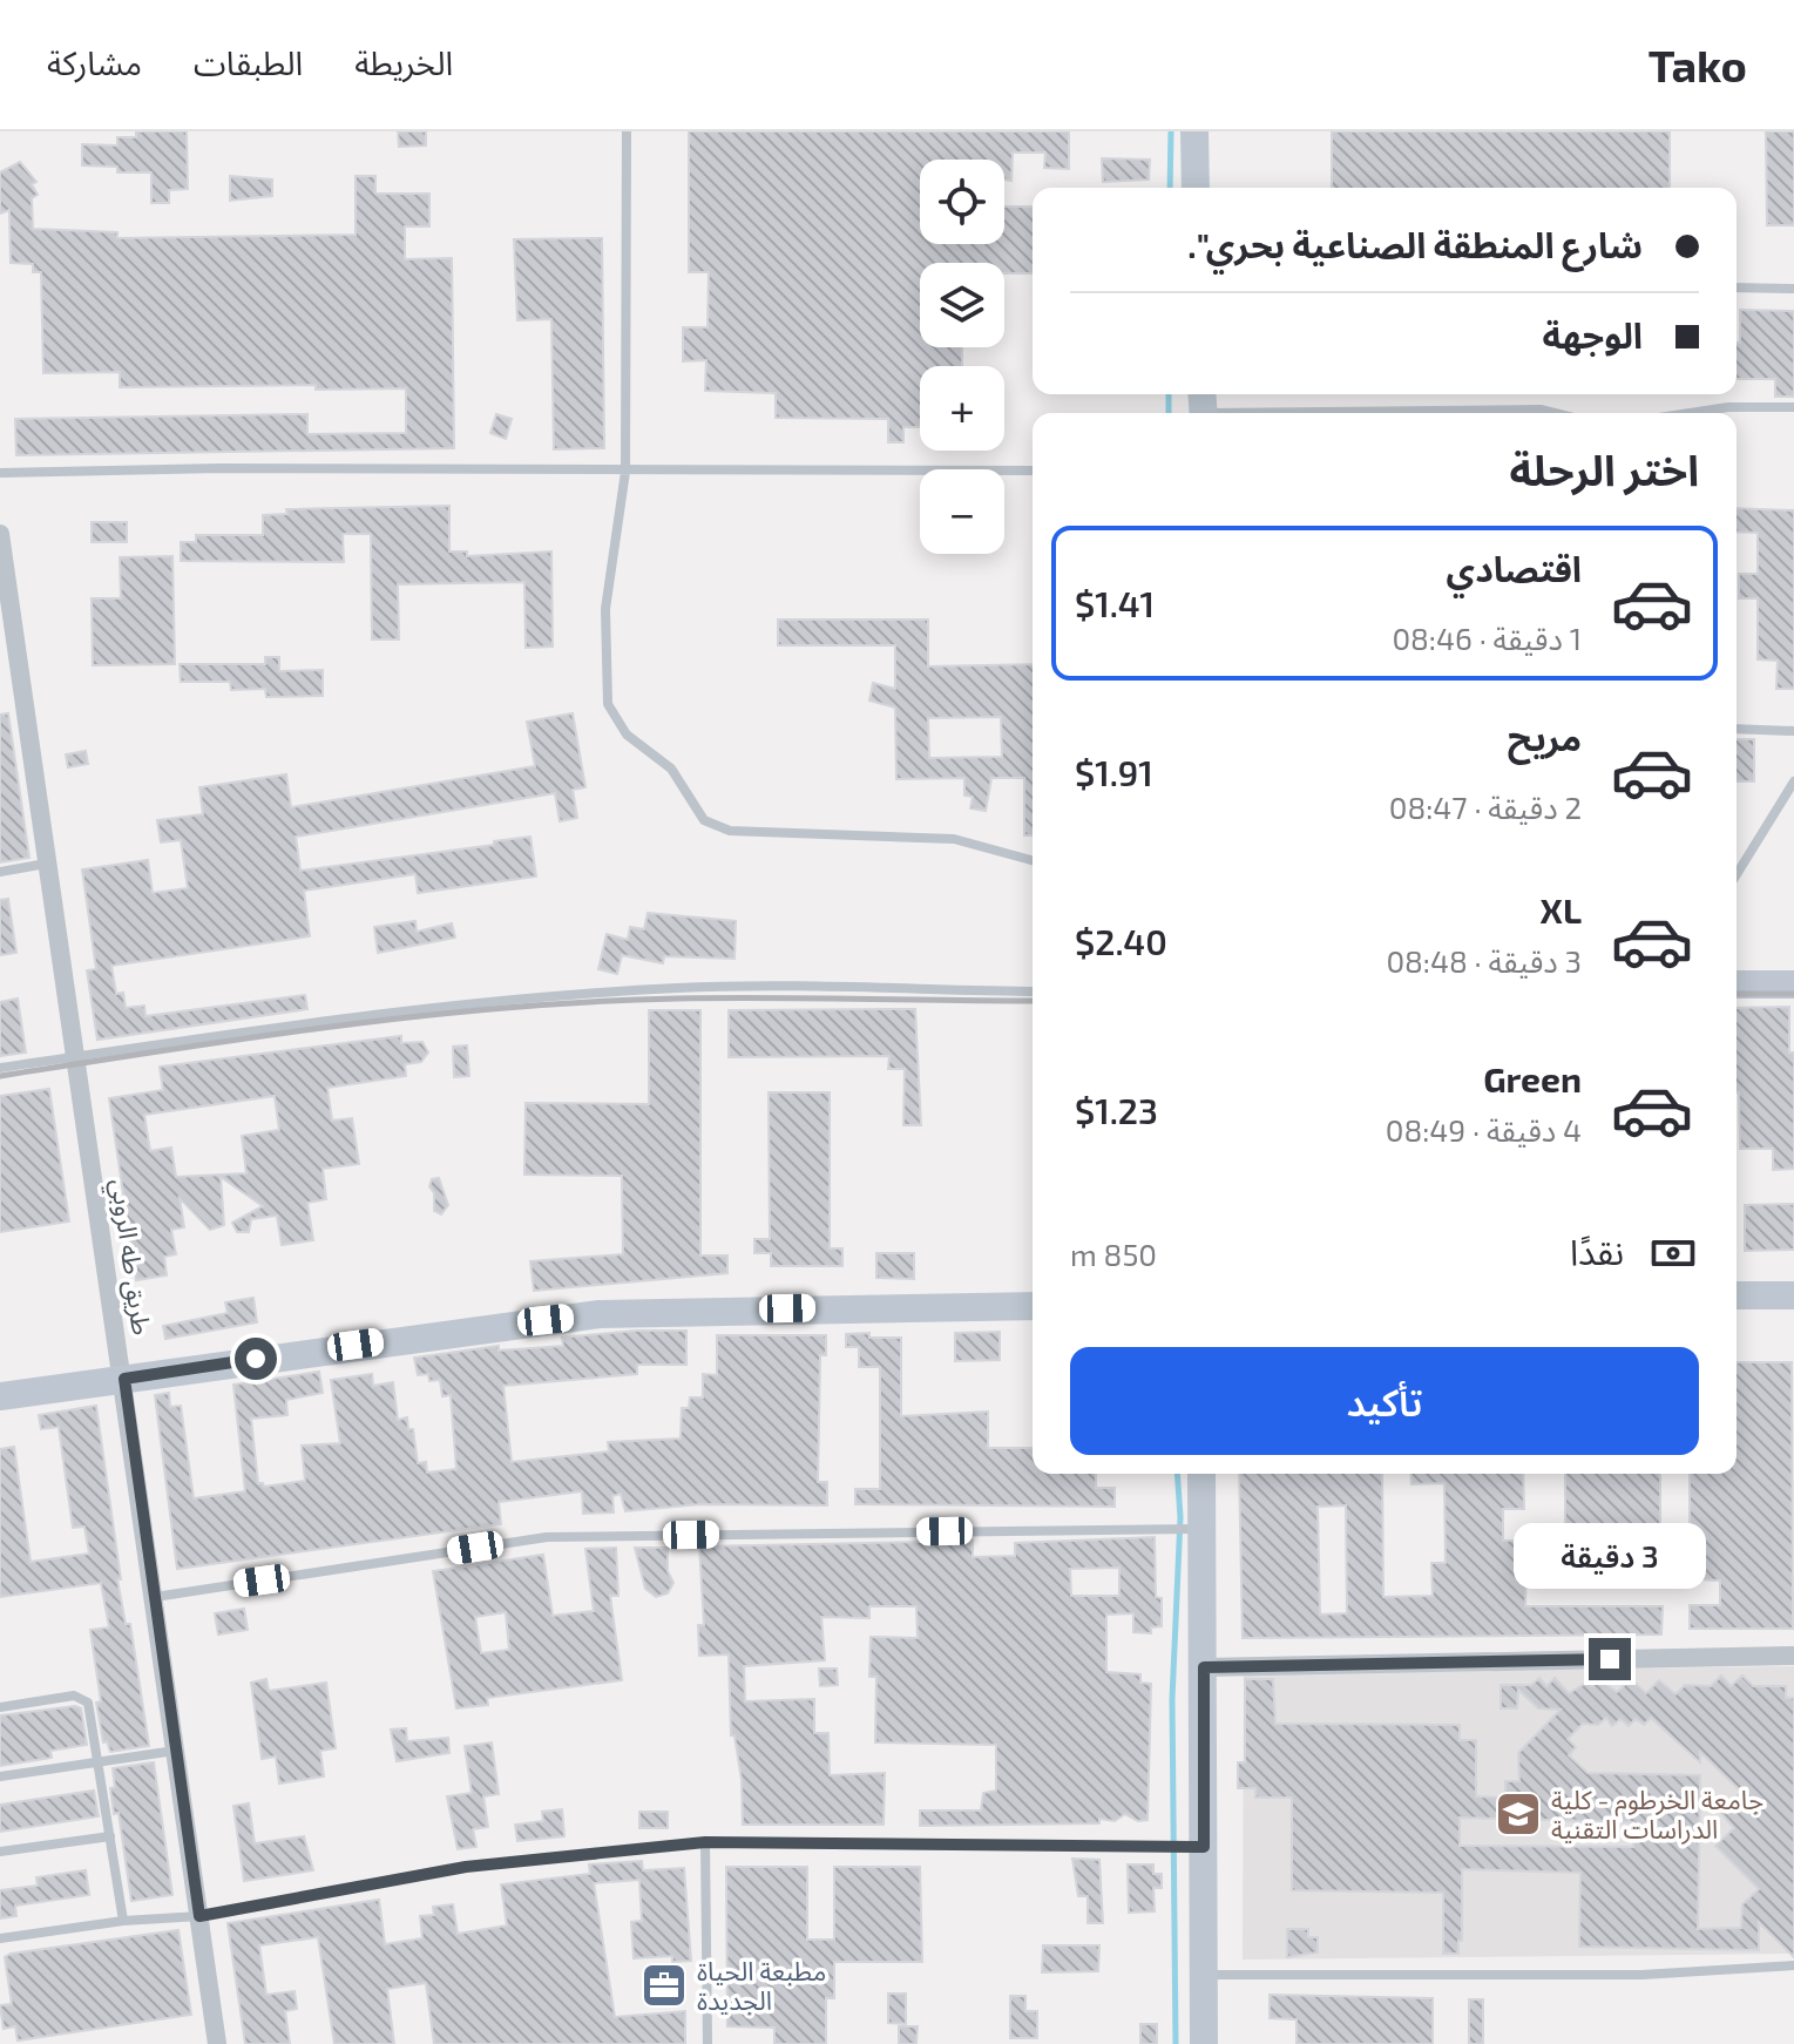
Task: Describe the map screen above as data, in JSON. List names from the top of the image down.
{
  "streets": {
    "street": ["طريق طه الروبي"]
  },
  "places": {
    "school or university": ["جامعة الخرطوم - كلية الدراسات التقنية"],
    "office": ["مطبعة الحياة الجديدة"]
  },
  "page": {
    "header": "Tako",
    "nav": ["الخريطة", "الطبقات", "مشاركة"],
    "map_buttons": ["+", "−"],
    "banner": ["شارع المنطقة الصناعية بحري\".", "الوجهة"],
    "heading": "اختر الرحلة",
    "list": [
      {
        "name": "اقتصادي",
        "note": "1 دقيقة · 08:46",
        "value": "$1.41"
      },
      {
        "name": "مريح",
        "note": "2 دقيقة · 08:47",
        "value": "$1.91"
      },
      {
        "name": "XL",
        "note": "3 دقيقة · 08:48",
        "value": "$2.40"
      },
      {
        "name": "Green",
        "note": "4 دقيقة · 08:49",
        "value": "$1.23"
      }
    ],
    "pay": ["نقدًا", "850 m"],
    "buttons": "تأكيد",
    "bubble": "3 دقيقة"
  }
}
